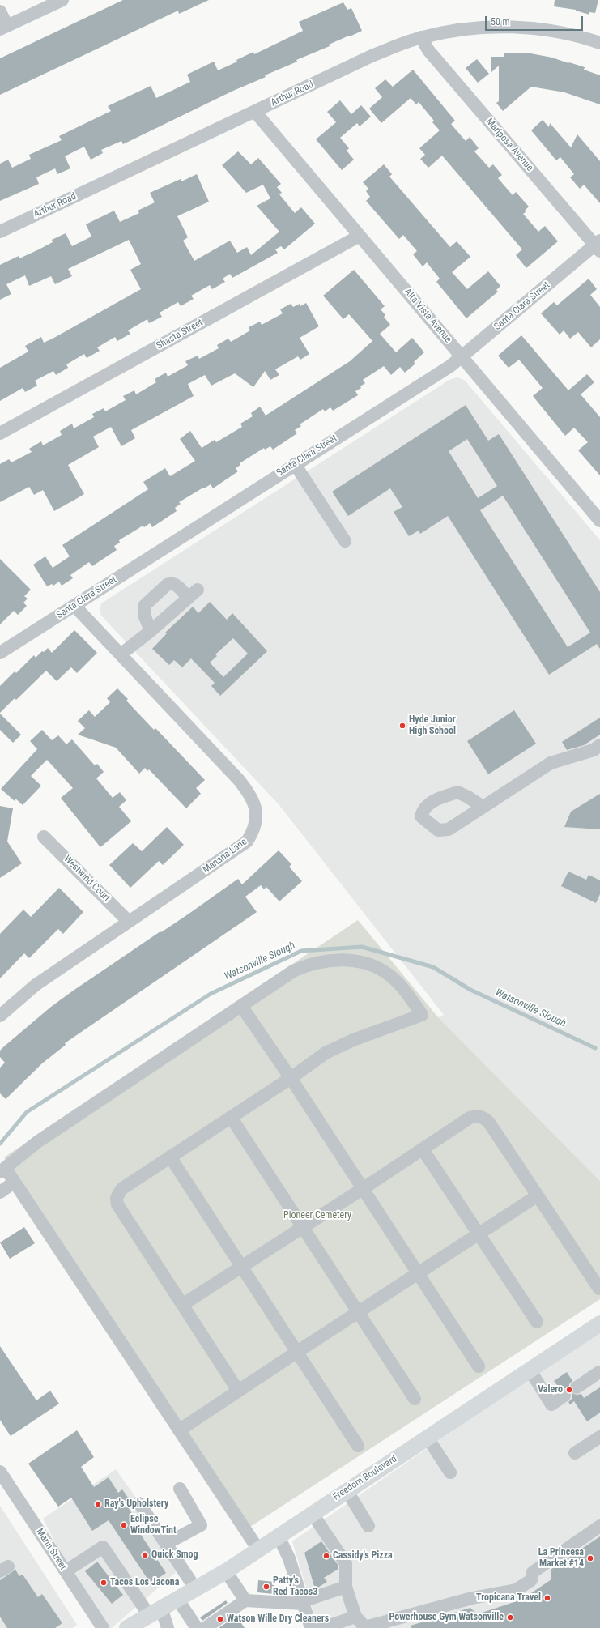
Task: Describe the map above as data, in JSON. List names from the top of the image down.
{
  "streets": {
    "main road": ["Freedom Boulevard"],
    "street": [
      "Arthur Road",
      "Mariposa Avenue",
      "Santa Clara Street",
      "Alta Vista Avenue",
      "Shasta Street",
      "Manana Lane",
      "Westwind Court",
      "Marin Street"
    ]
  },
  "crossings": [
    ["Arthur Road", "Mariposa Avenue"],
    ["Arthur Road", "Alta Vista Avenue"],
    ["Mariposa Avenue", "Santa Clara Street"],
    ["Santa Clara Street", "Alta Vista Avenue"],
    ["Santa Clara Street", "Manana Lane"],
    ["Alta Vista Avenue", "Shasta Street"],
    ["Manana Lane", "Westwind Court"]
  ],
  "water": ["Watsonville Slough"],
  "parks": ["Pioneer Cemetery"],
  "places": [
    "Hyde Junior High School",
    "Valero",
    "Ray's Upholstery",
    "Eclipse WindowTint",
    "Quick Smog",
    "Cassidy's Pizza",
    "La Princesa Market #14",
    "Tacos Los Jacona",
    "Patty's Red Tacos3",
    "Tropicana Travel",
    "Powerhouse Gym Watsonville",
    "Watson Wille Dry Cleaners"
  ],
  "scale_bar": "50 m"
}
